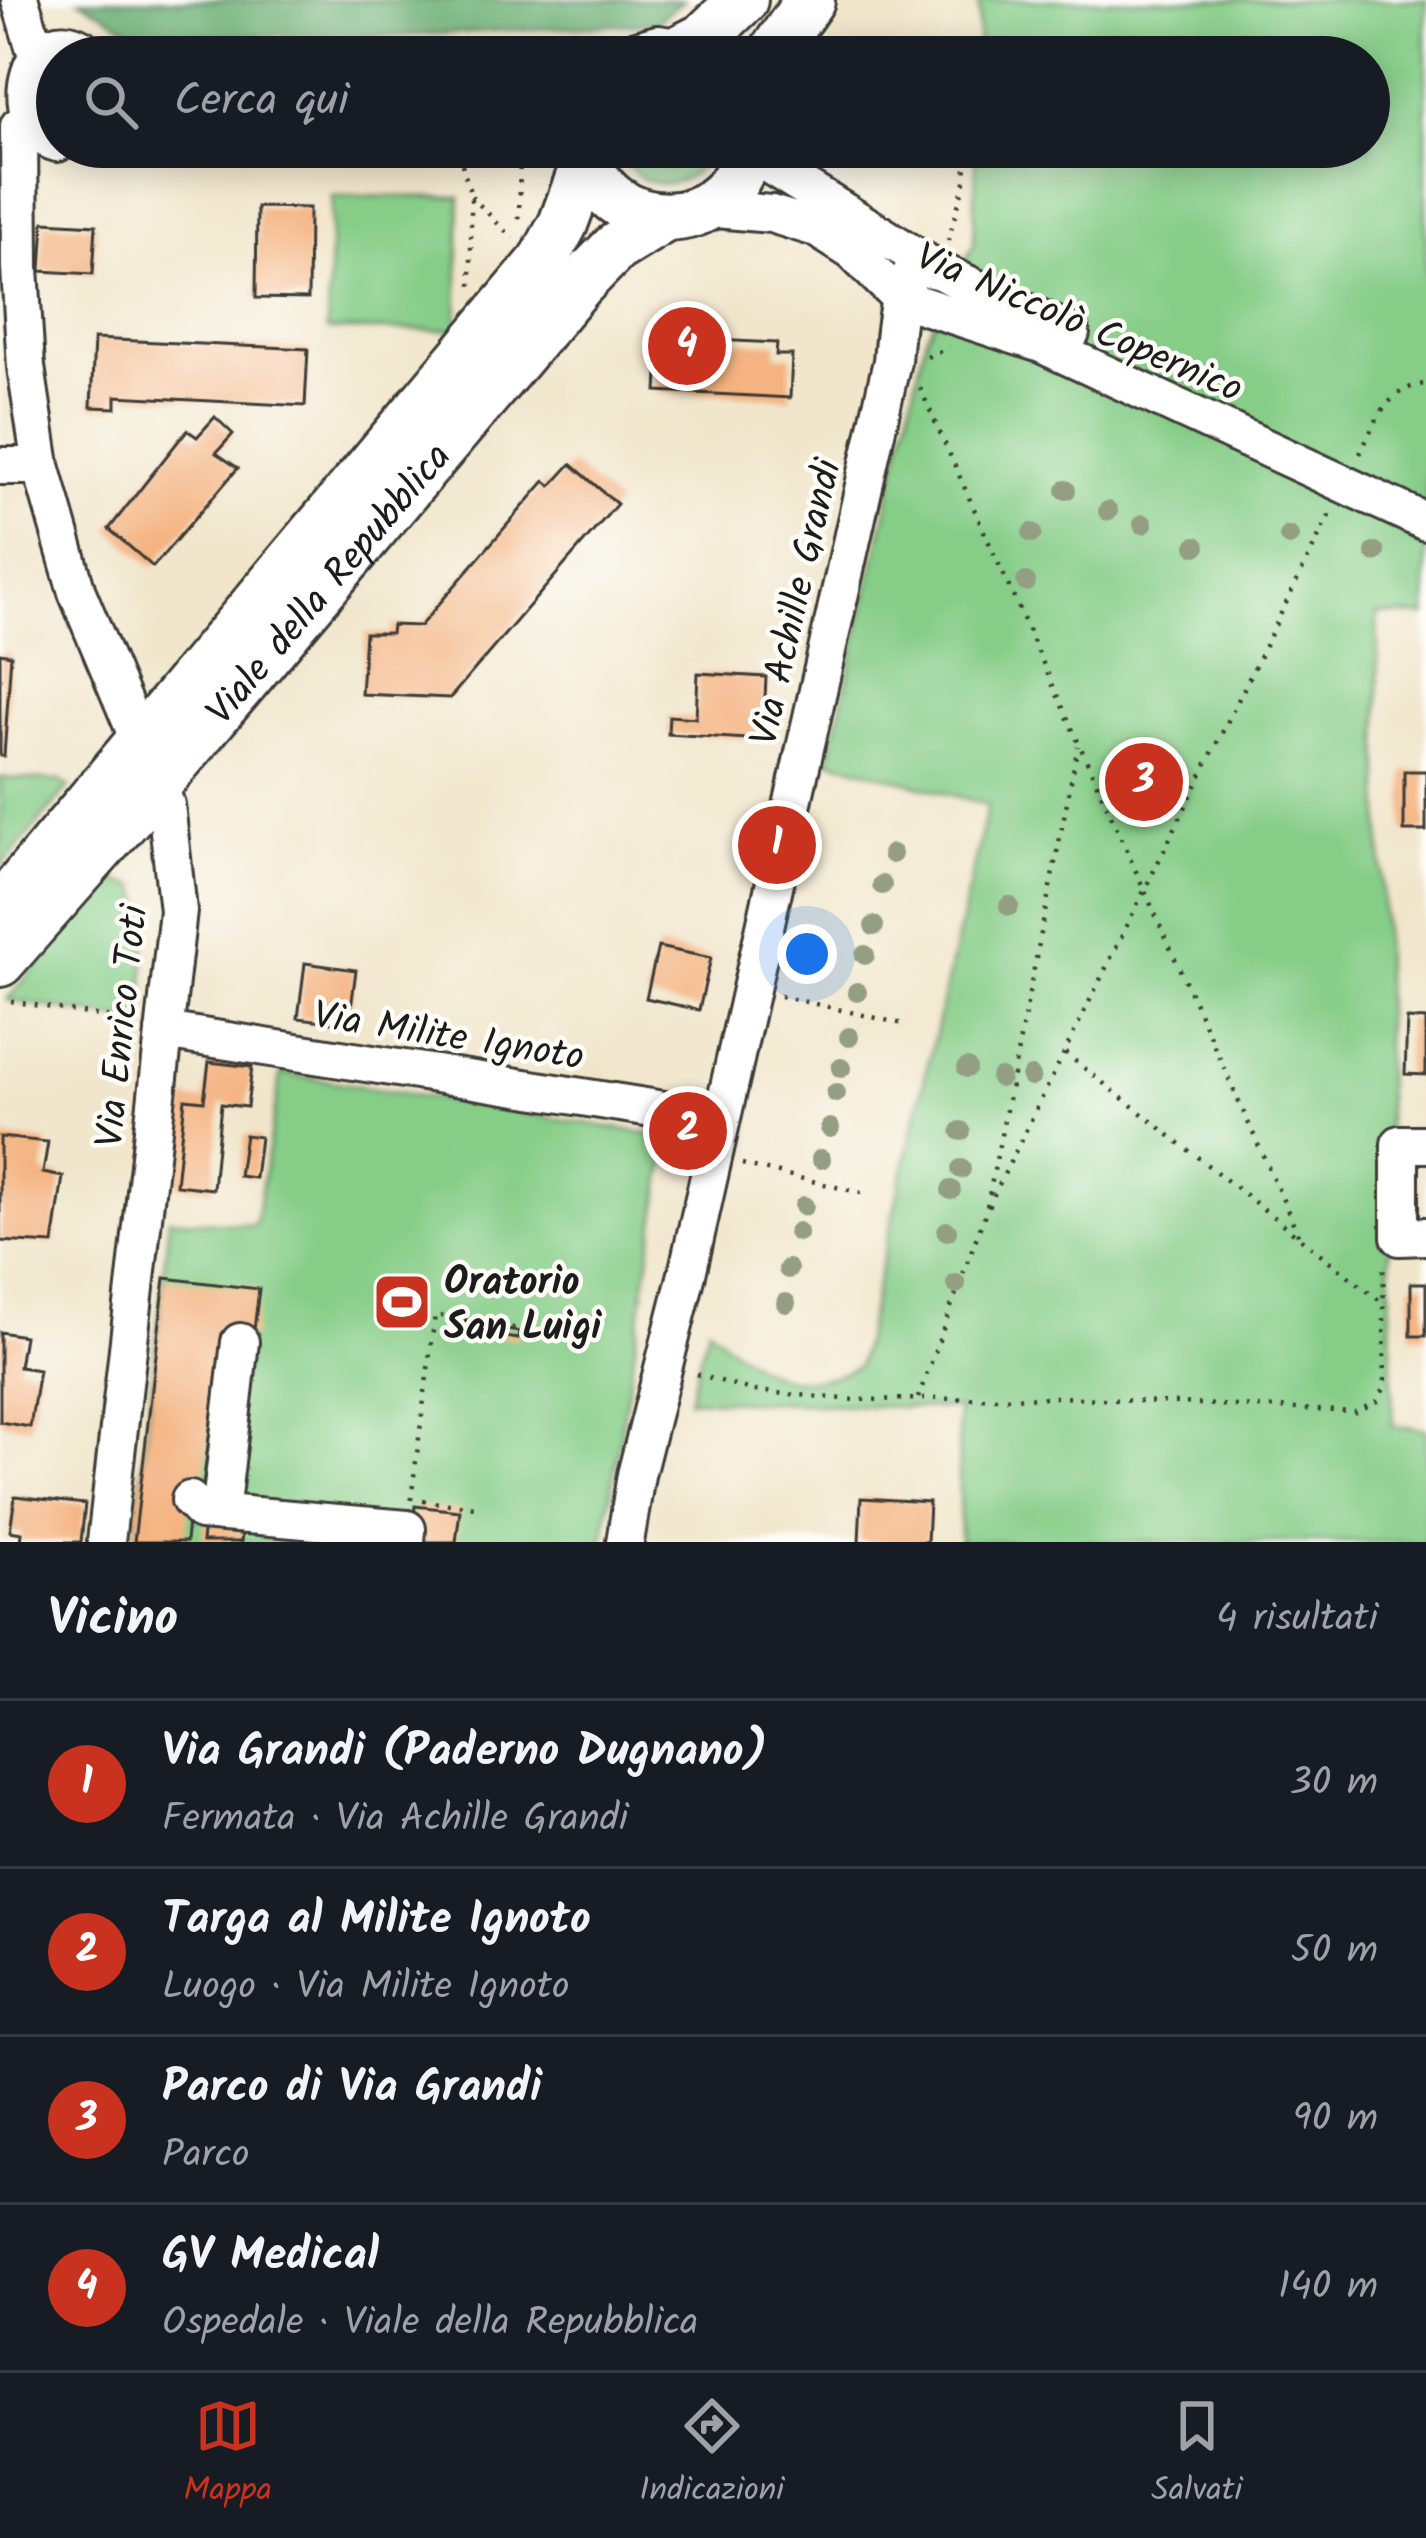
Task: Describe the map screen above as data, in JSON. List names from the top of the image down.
{
  "streets": {
    "main road": ["Viale della Repubblica"],
    "street": [
      "Via Niccolò Copernico",
      "Via Achille Grandi",
      "Via Enrico Toti",
      "Via Milite Ignoto"
    ]
  },
  "crossings": [
    ["Via Niccolò Copernico", "Viale della Repubblica"],
    ["Via Niccolò Copernico", "Via Achille Grandi"],
    ["Viale della Repubblica", "Via Enrico Toti"],
    ["Via Achille Grandi", "Via Milite Ignoto"],
    ["Via Enrico Toti", "Via Milite Ignoto"]
  ],
  "places": {
    "sports": ["Oratorio San Luigi"]
  },
  "page": {
    "search": "Cerca qui",
    "pins": [
      "4",
      "3",
      "1",
      "2"
    ],
    "heading": ["Vicino", "4 risultati"],
    "list": [
      {
        "mark": "1",
        "name": "Via Grandi (Paderno Dugnano)",
        "note": "Fermata · Via Achille Grandi",
        "value": "30 m"
      },
      {
        "mark": "2",
        "name": "Targa al Milite Ignoto",
        "note": "Luogo · Via Milite Ignoto",
        "value": "50 m"
      },
      {
        "mark": "3",
        "name": "Parco di Via Grandi",
        "note": "Parco",
        "value": "90 m"
      },
      {
        "mark": "4",
        "name": "GV Medical",
        "note": "Ospedale · Viale della Repubblica",
        "value": "140 m"
      }
    ],
    "nav": ["Mappa", "Indicazioni", "Salvati"]
  }
}
